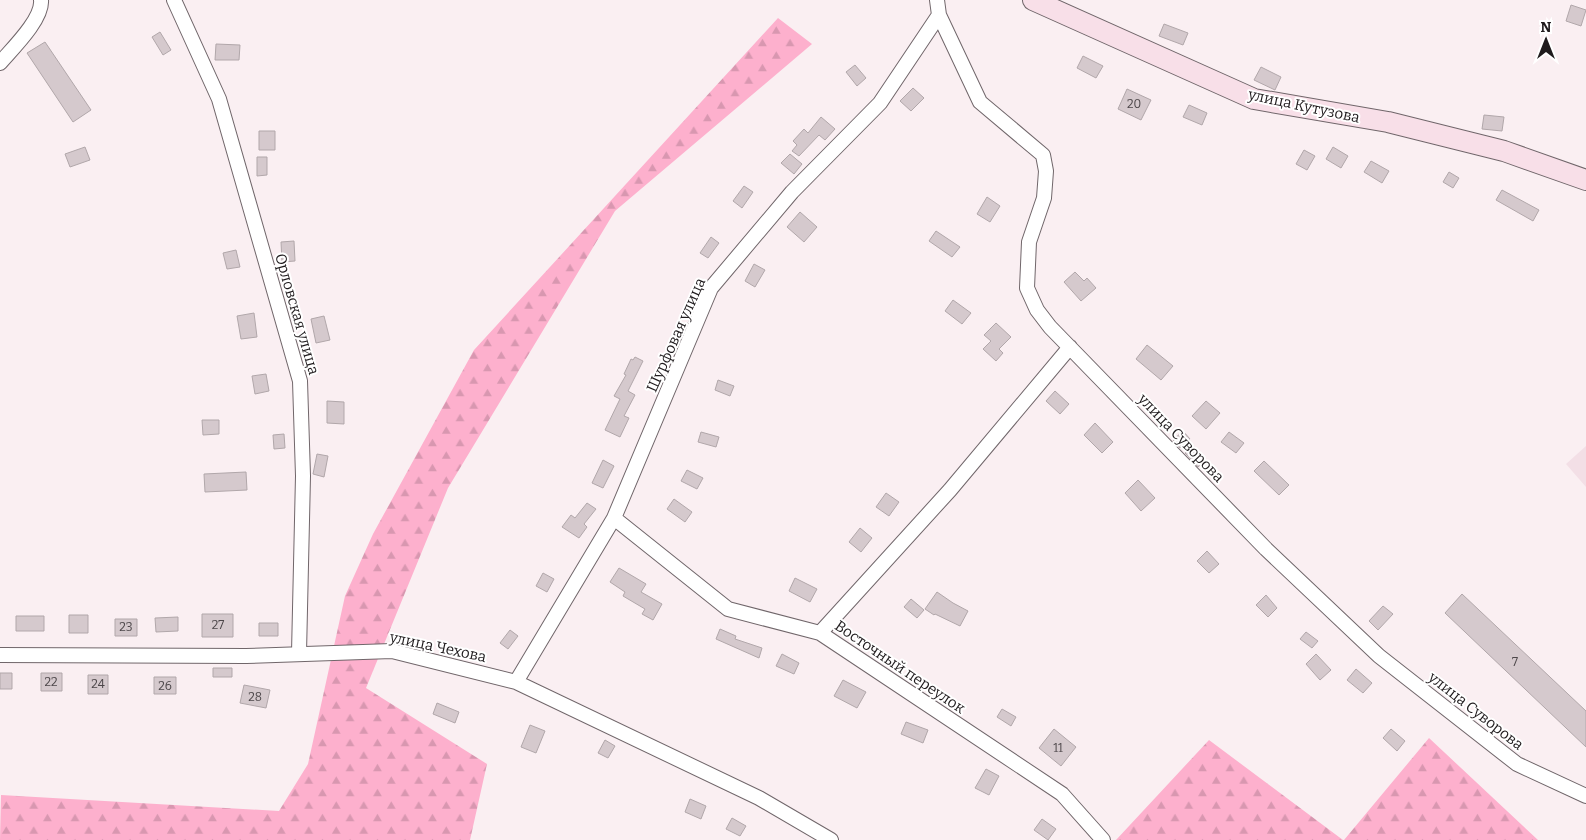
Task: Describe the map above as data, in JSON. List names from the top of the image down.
{
  "streets": {
    "street": [
      "улица Кутузова",
      "Орловская улица",
      "Шурфовая улица",
      "улица Суворова",
      "улица Чехова",
      "Восточный переулок"
    ]
  },
  "crossings": [
    ["Орловская улица", "улица Чехова"],
    ["Шурфовая улица", "улица Суворова"],
    ["Шурфовая улица", "улица Чехова"],
    ["Шурфовая улица", "Восточный переулок"]
  ],
  "house_numbers": [
    "20",
    "27",
    "23",
    "7",
    "22",
    "24",
    "26",
    "28",
    "11"
  ],
  "north": "top"
}
